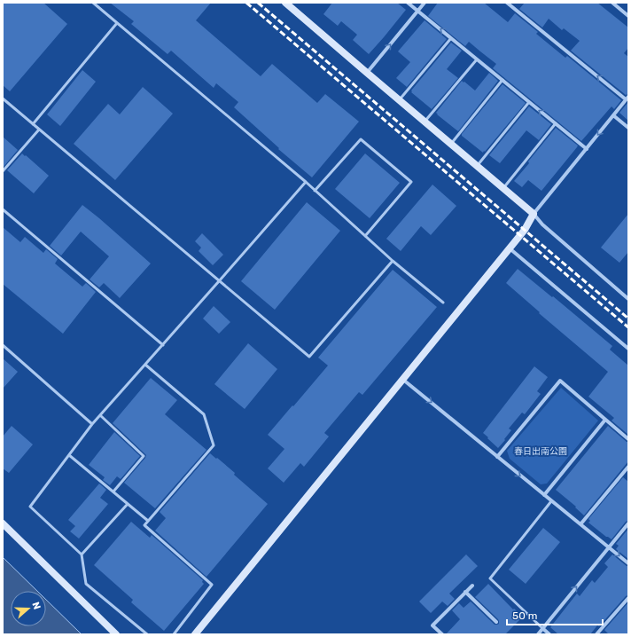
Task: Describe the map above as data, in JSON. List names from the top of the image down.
{
  "parks": ["春日出南公園"],
  "scale_bar": "50 m",
  "north": "right"
}
